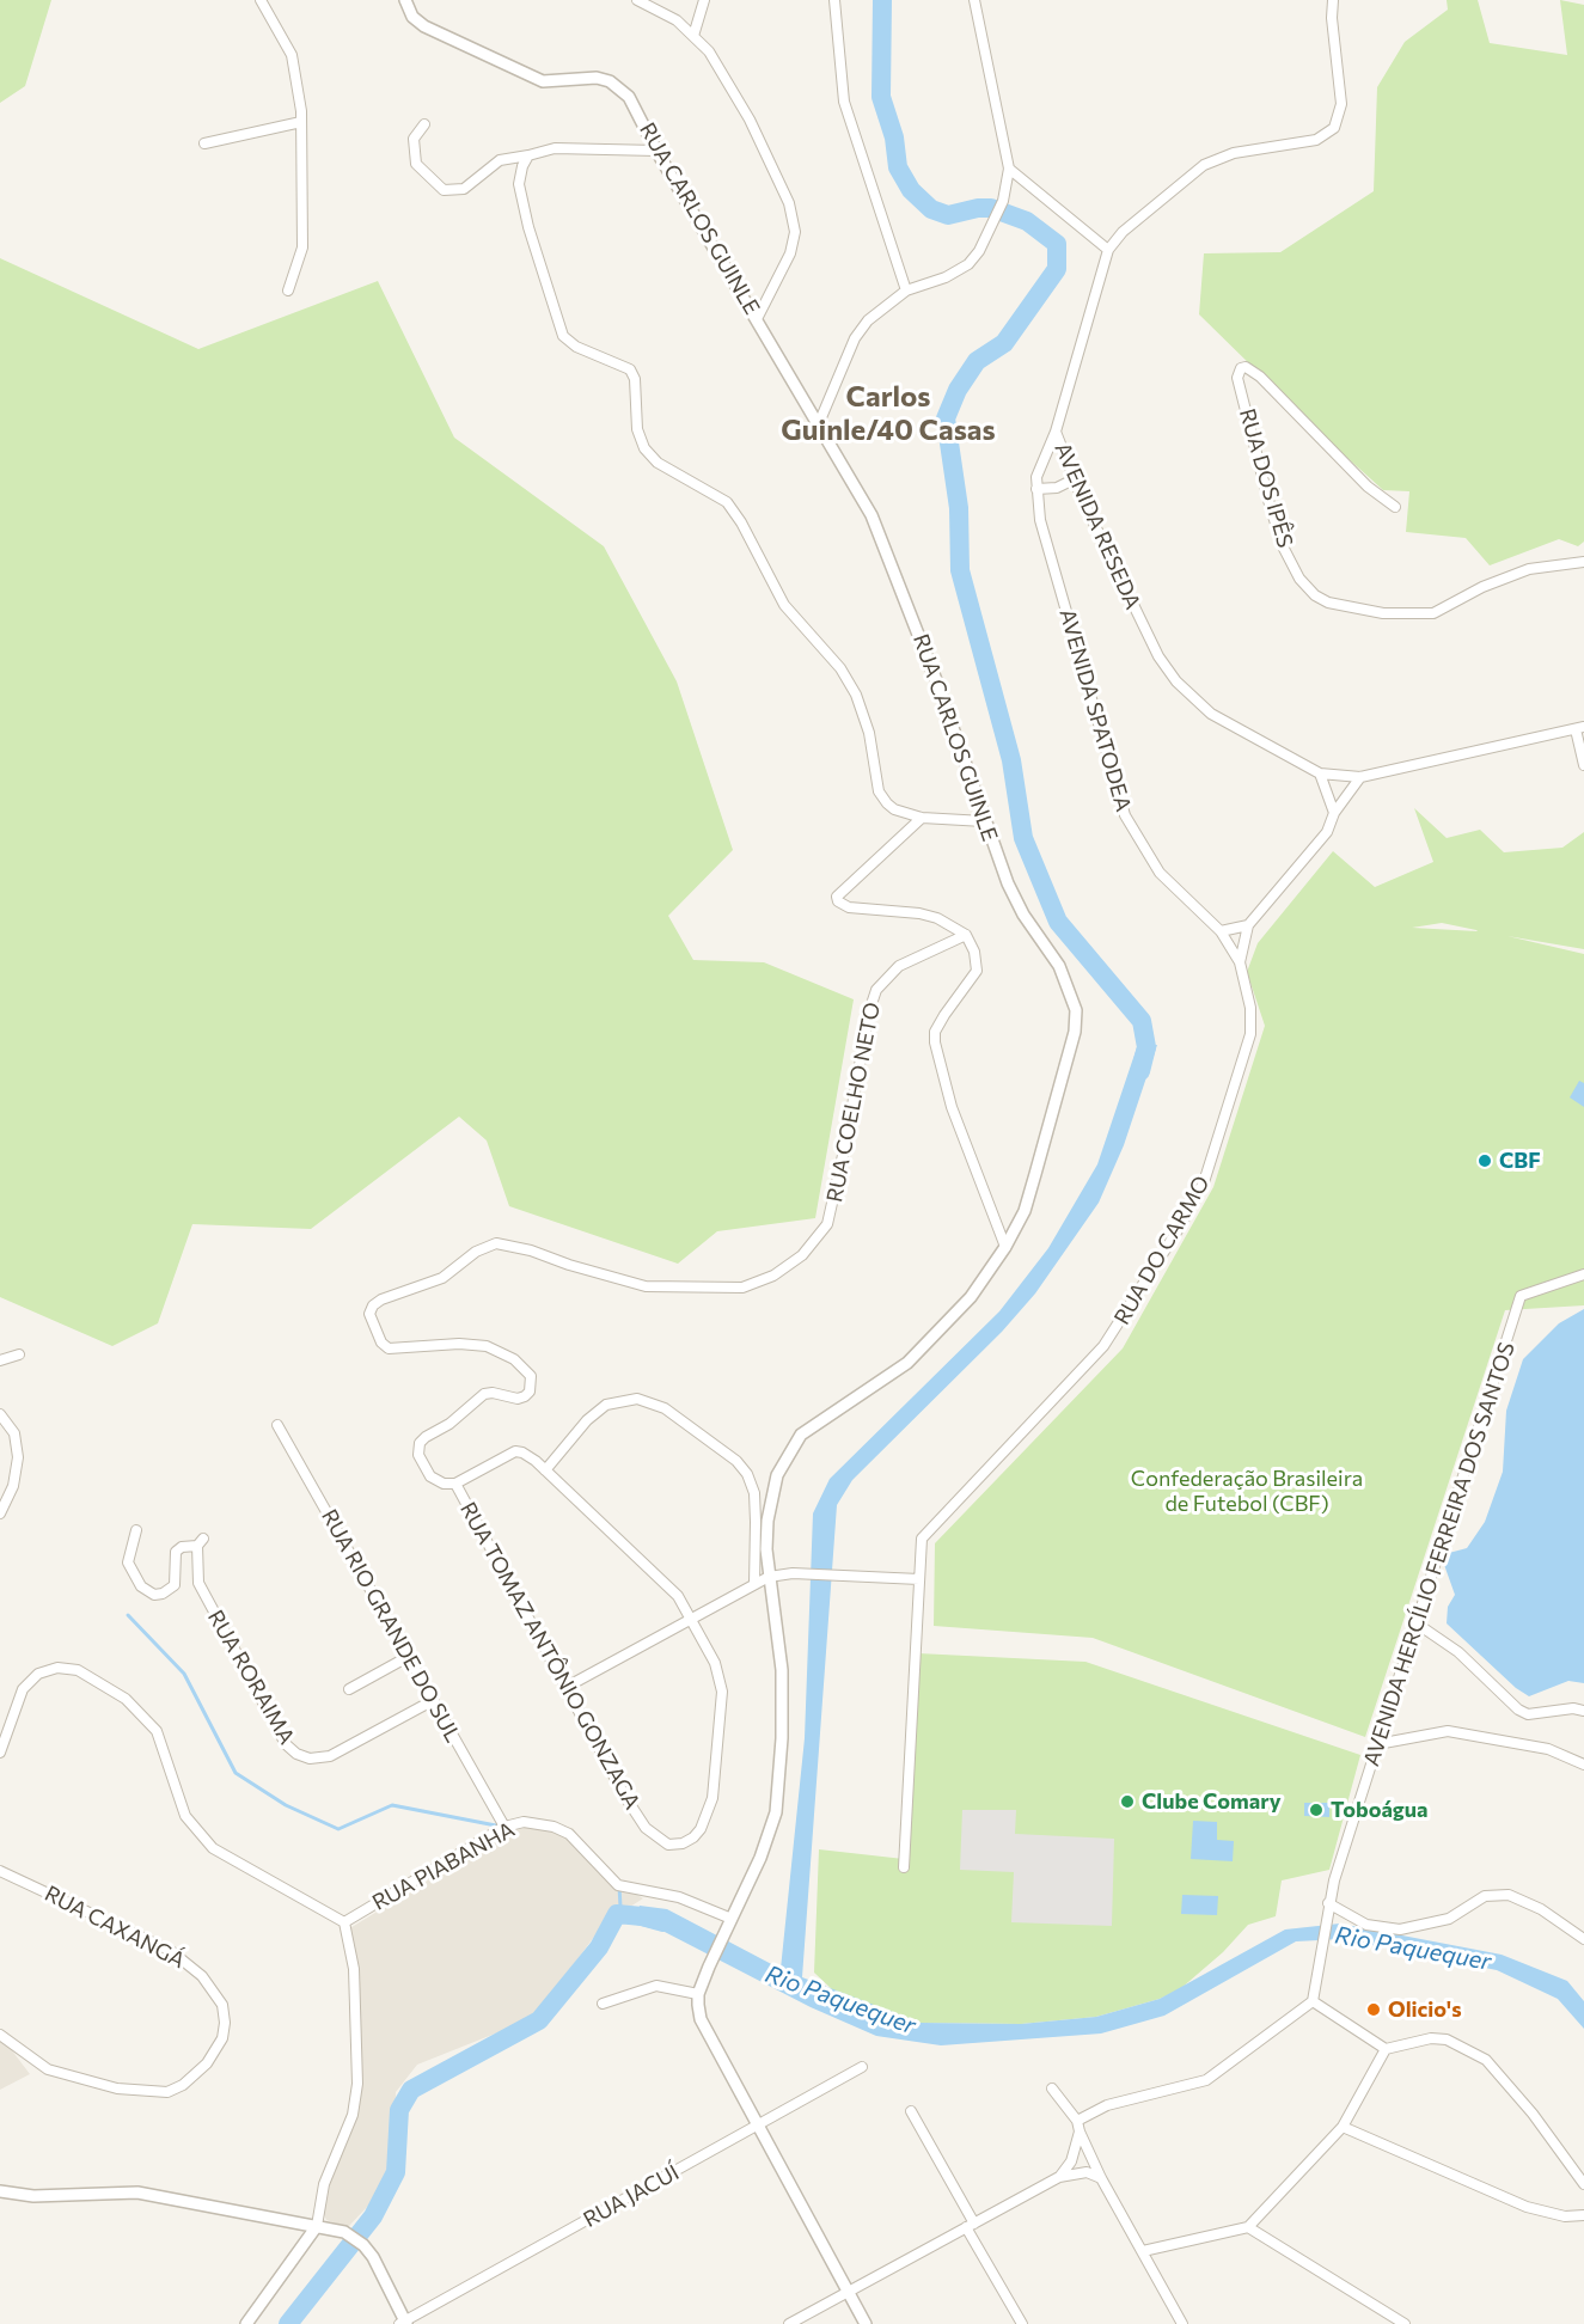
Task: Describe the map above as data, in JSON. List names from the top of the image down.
{
  "streets": {
    "street": [
      "RUA CARLOS GUINLE",
      "RUA DOS IPÊS",
      "AVENIDA RESEDA",
      "AVENIDA SPATODEA",
      "RUA COELHO NETO",
      "RUA DO CARMO",
      "AVENIDA HERCÍLIO FERREIRA DOS SANTOS",
      "RUA RIO GRANDE DO SUL",
      "RUA TOMAZ ANTÔNIO GONZAGA",
      "RUA RORAIMA",
      "RUA PIABANHA",
      "RUA CAXANGÁ",
      "RUA JACUÍ"
    ]
  },
  "crossings": [
    ["RUA CARLOS GUINLE", "RUA PIABANHA"],
    ["AVENIDA RESEDA", "AVENIDA SPATODEA"],
    ["AVENIDA RESEDA", "RUA DO CARMO"],
    ["AVENIDA SPATODEA", "RUA DO CARMO"],
    ["RUA COELHO NETO", "RUA TOMAZ ANTÔNIO GONZAGA"],
    ["RUA RIO GRANDE DO SUL", "RUA RORAIMA"],
    ["RUA RIO GRANDE DO SUL", "RUA PIABANHA"]
  ],
  "districts": ["Carlos Guinle/40 Casas"],
  "water": ["Rio Paquequer"],
  "parks": ["Confederação Brasileira de Futebol (CBF)"],
  "places": [
    "CBF",
    "Clube Comary",
    "Toboágua",
    "Olicio's"
  ]
}
